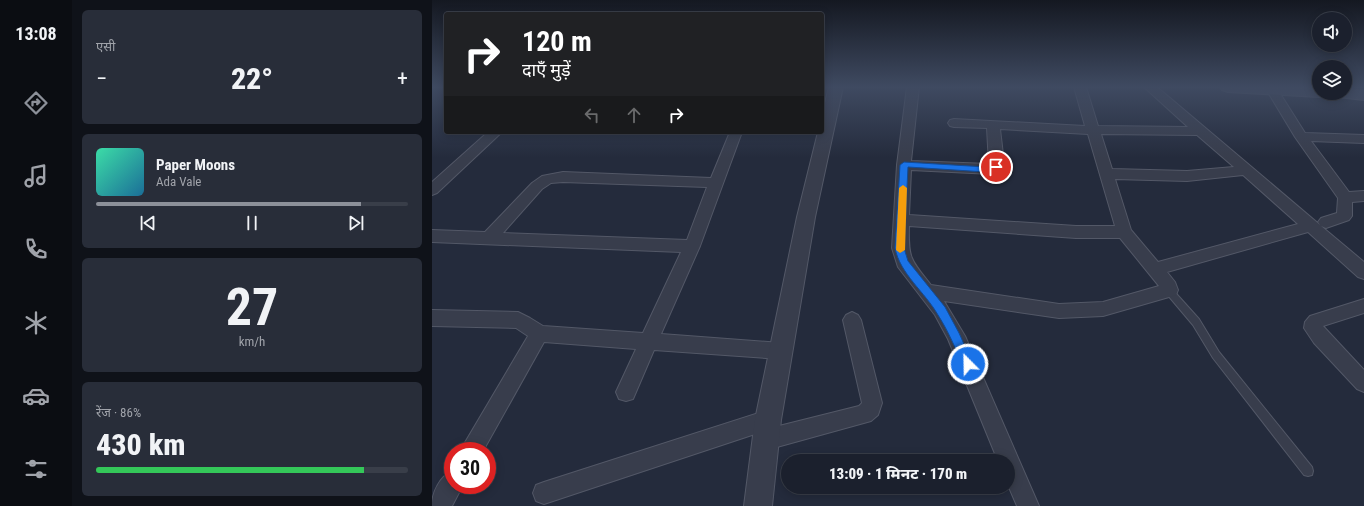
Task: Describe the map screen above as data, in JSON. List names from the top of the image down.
{
  "page": {
    "tabs": "13:08",
    "tile": [
      "एसी",
      ["27", "km/h"],
      ["रेंज · 86%", "430 km"]
    ],
    "turn": ["120 m", "दाएँ मुड़ें"],
    "heat": ["−", "22°", "+"],
    "song": ["Paper Moons", "Ada Vale"],
    "limit": "30",
    "trip": "13:09 · 1 मिनट · 170 m"
  }
}
